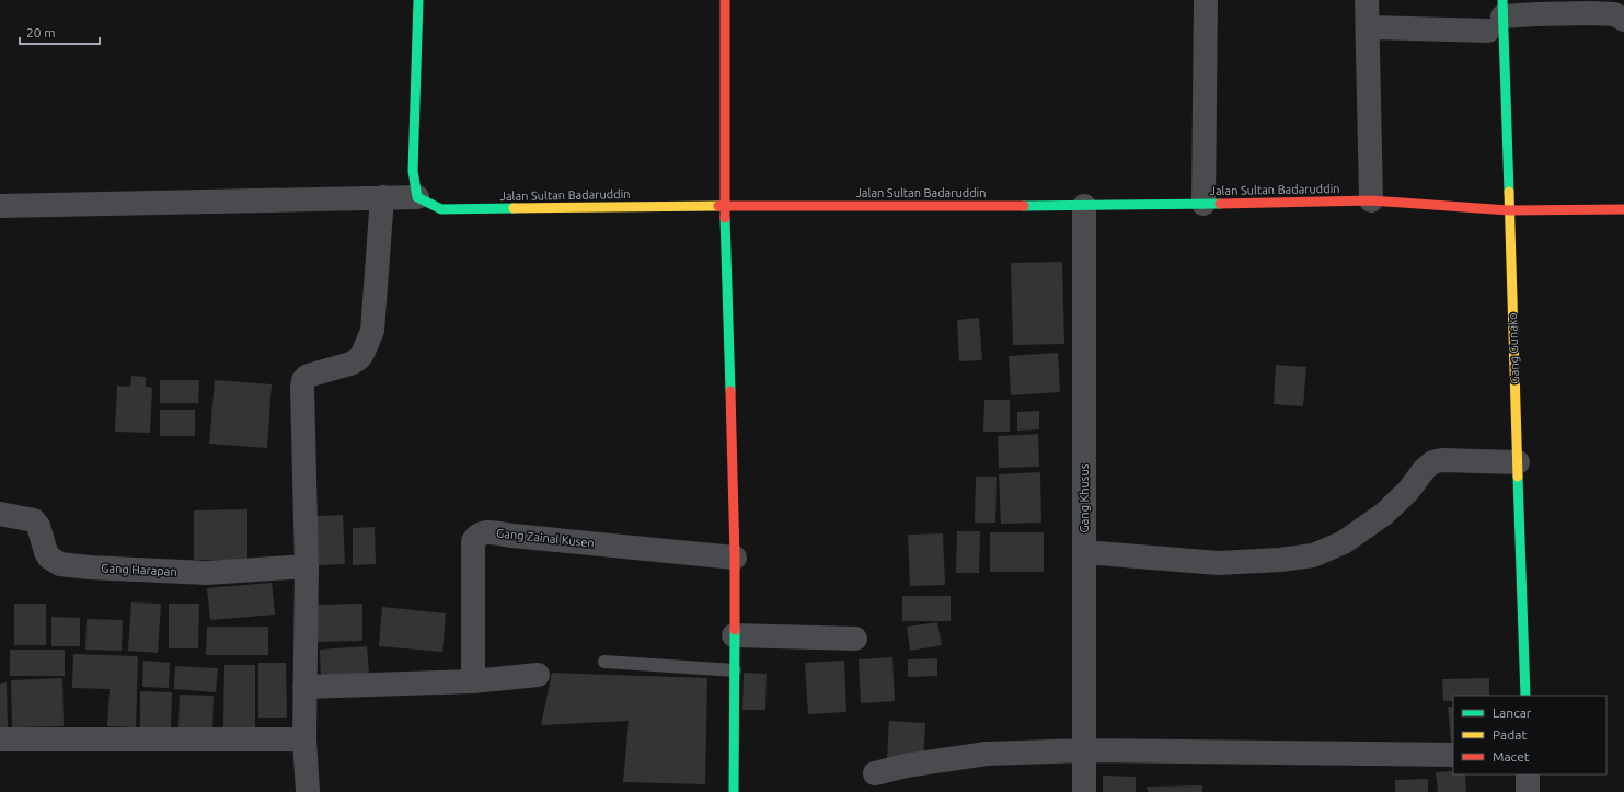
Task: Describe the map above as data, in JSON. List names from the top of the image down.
{
  "streets": {
    "street": [
      "Jalan Sultan Badaruddin",
      "Gang Gunako",
      "Gang Khusus",
      "Gang Zainal Kusen",
      "Gang Harapan"
    ]
  },
  "crossings": [
    ["Jalan Sultan Badaruddin", "Gang Gunako"],
    ["Jalan Sultan Badaruddin", "Gang Khusus"]
  ],
  "legend": ["Lancar", "Padat", "Macet"],
  "scale_bar": "20 m"
}
